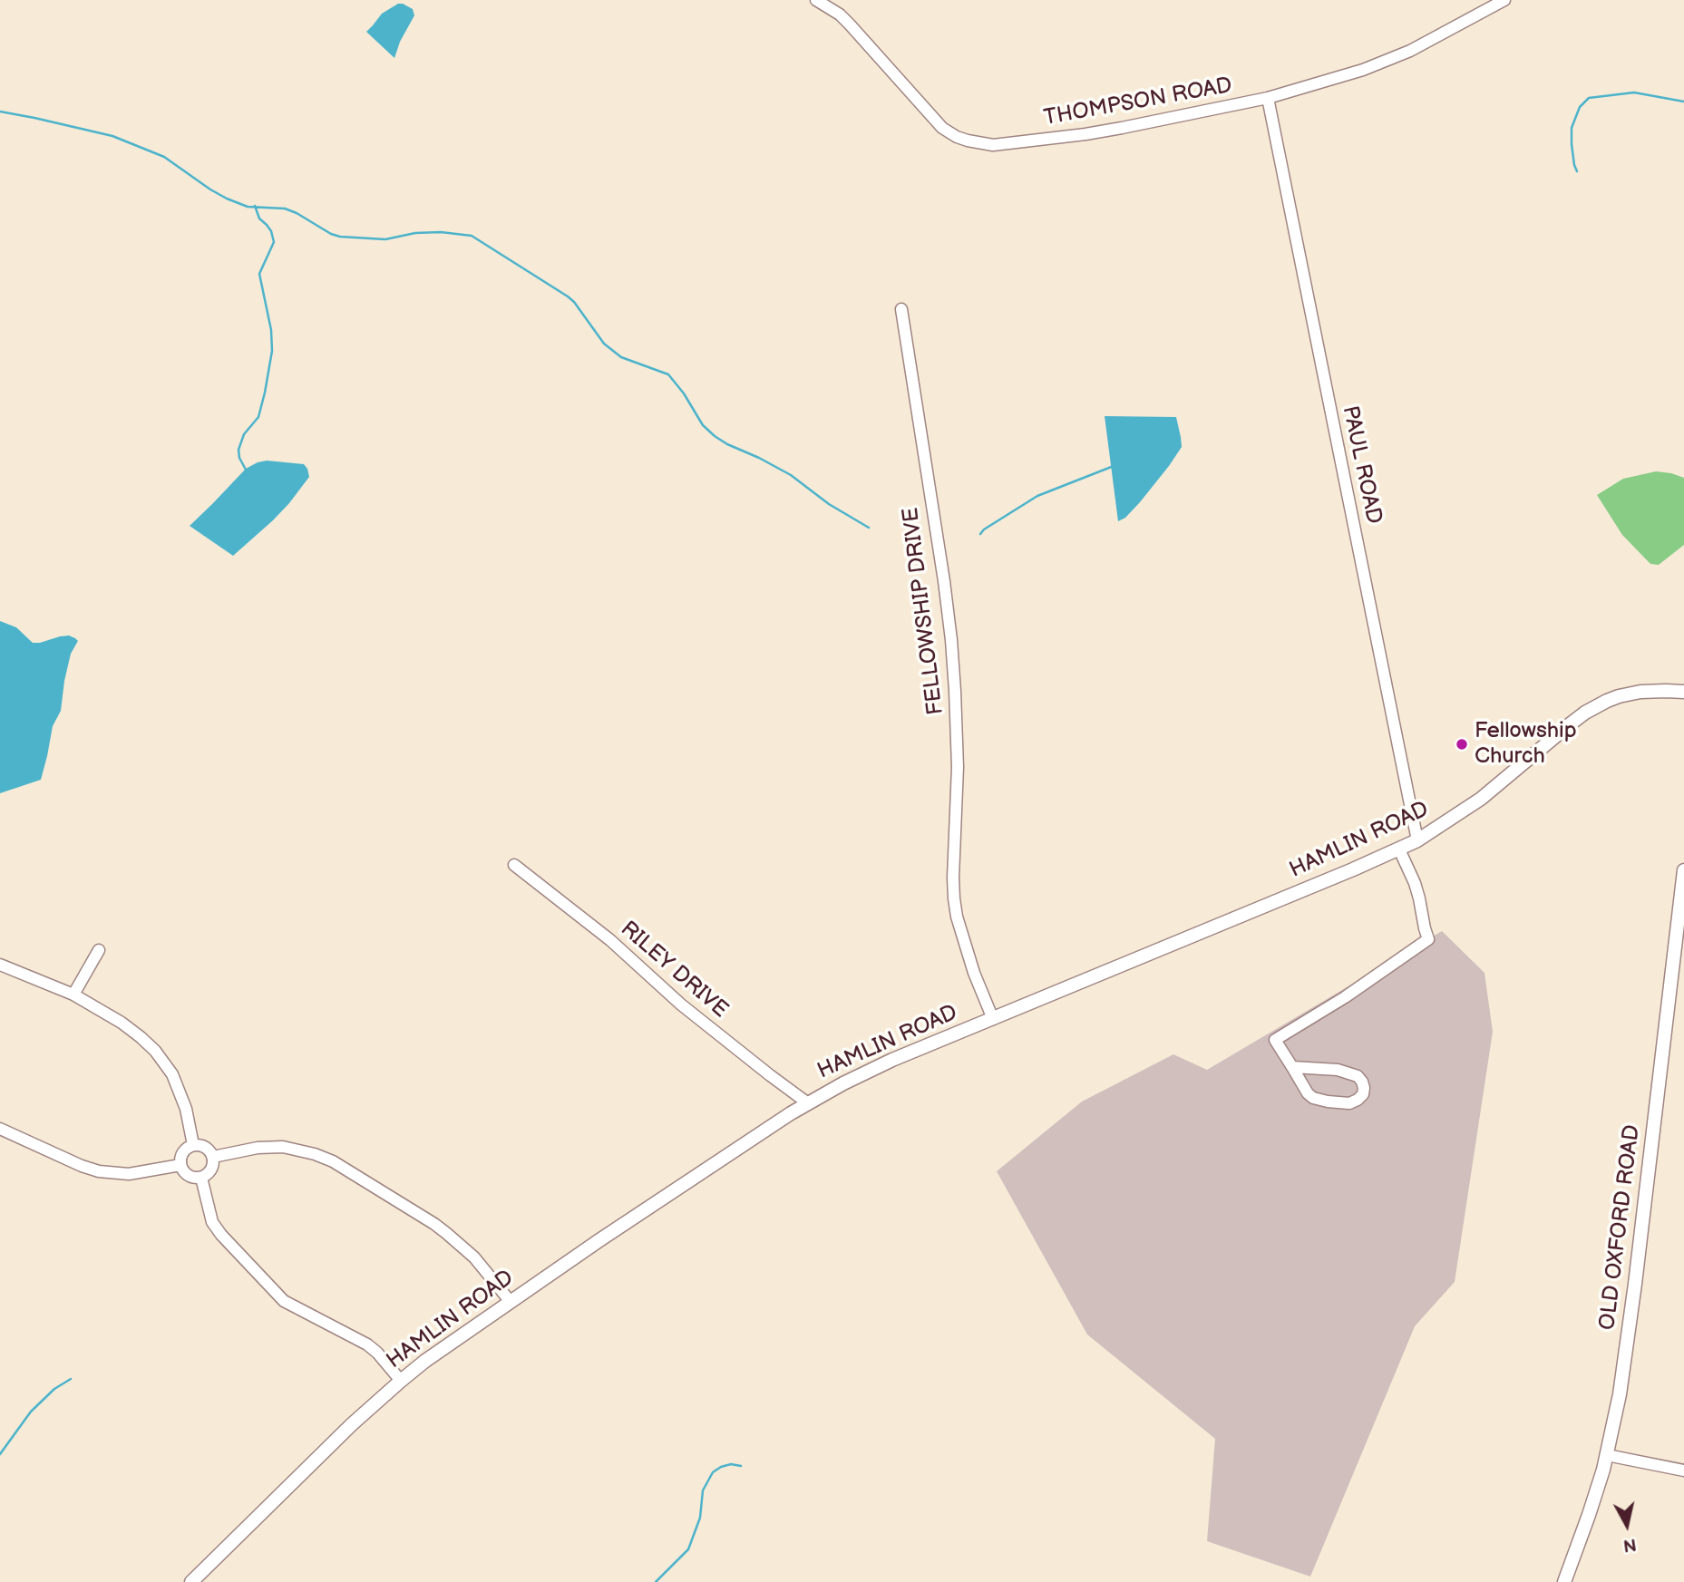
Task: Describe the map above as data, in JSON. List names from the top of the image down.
{
  "streets": {
    "street": [
      "THOMPSON ROAD",
      "PAUL ROAD",
      "FELLOWSHIP DRIVE",
      "HAMLIN ROAD",
      "RILEY DRIVE",
      "OLD OXFORD ROAD"
    ]
  },
  "crossings": [
    ["THOMPSON ROAD", "PAUL ROAD"],
    ["PAUL ROAD", "HAMLIN ROAD"],
    ["FELLOWSHIP DRIVE", "HAMLIN ROAD"],
    ["HAMLIN ROAD", "RILEY DRIVE"]
  ],
  "places": ["Fellowship Church"],
  "north": "bottom"
}
